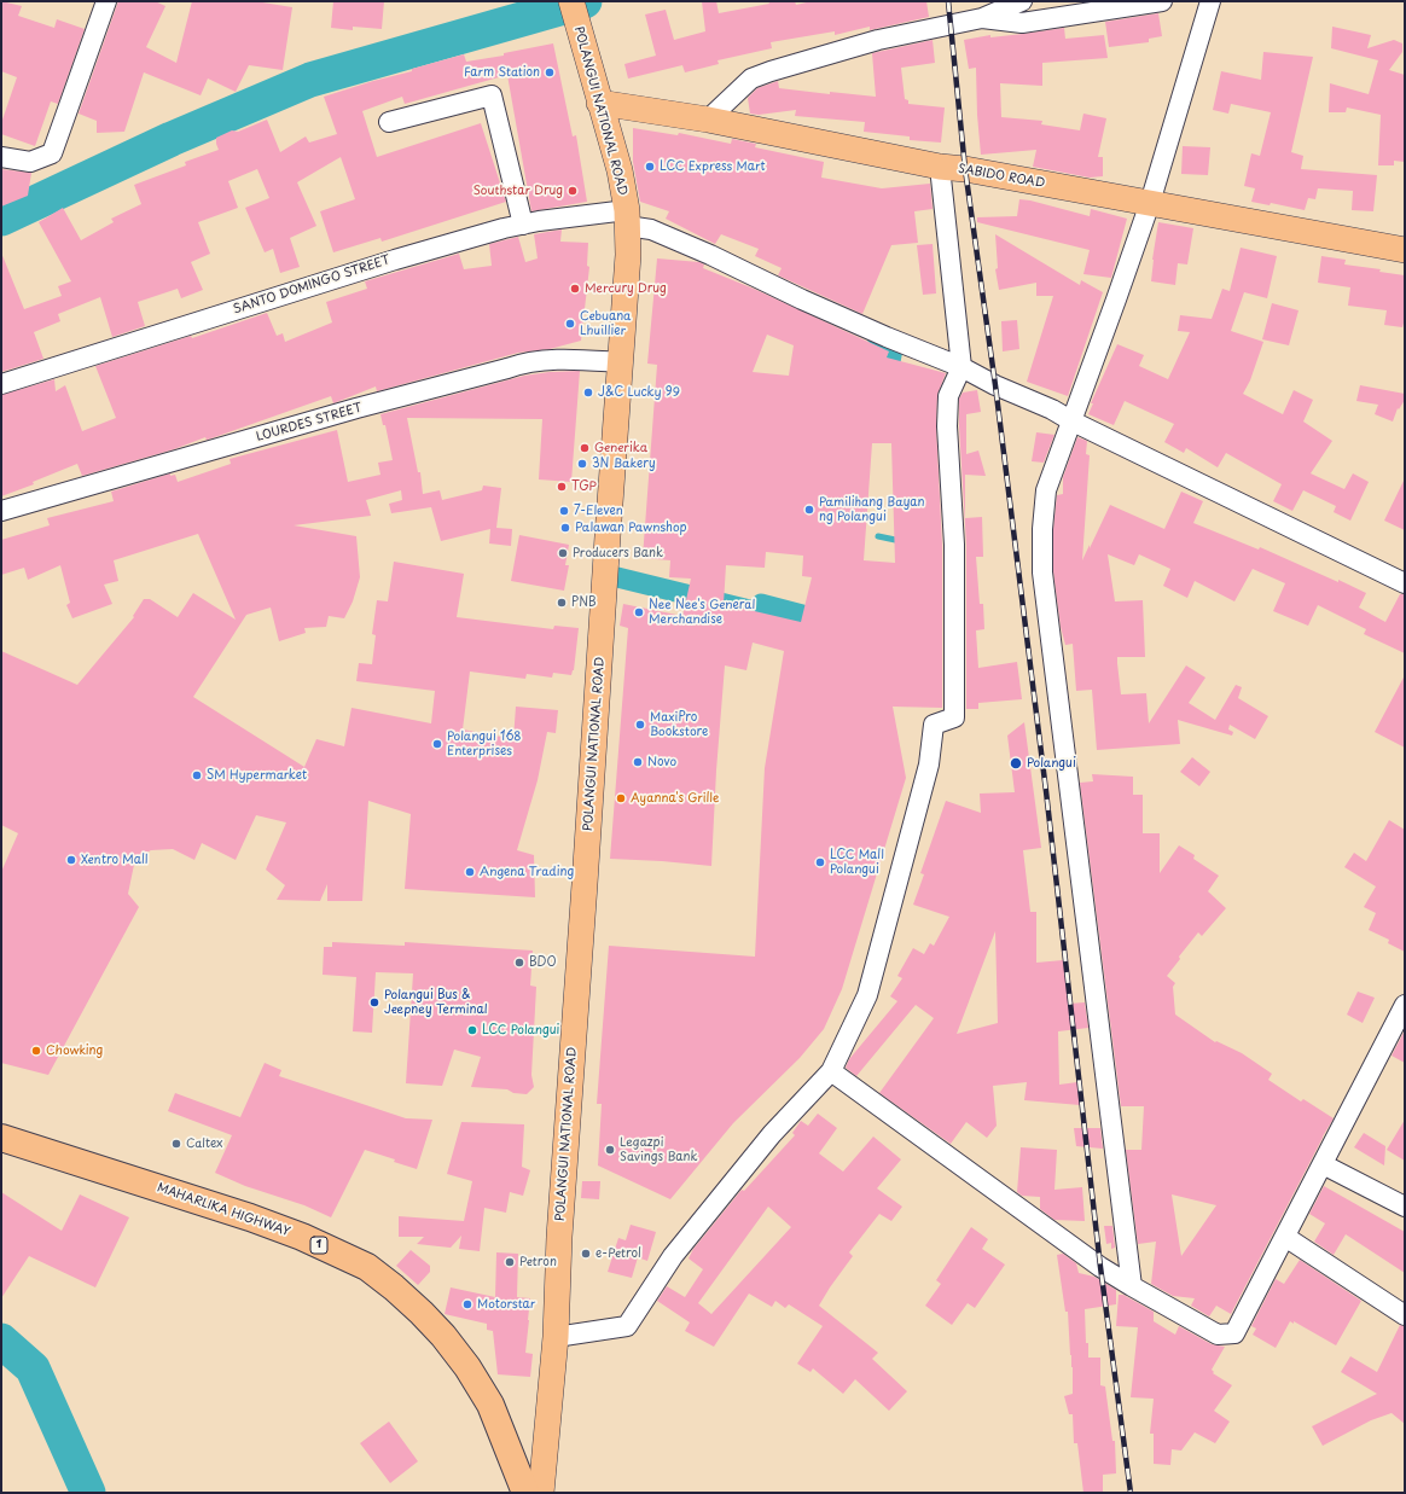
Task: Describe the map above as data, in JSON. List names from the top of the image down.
{
  "streets": {
    "highway": ["MAHARLIKA HIGHWAY", "1"],
    "main road": ["POLANGUI NATIONAL ROAD", "SABIDO ROAD"],
    "street": ["SANTO DOMINGO STREET", "LOURDES STREET"]
  },
  "crossings": [
    ["POLANGUI NATIONAL ROAD", "SABIDO ROAD"],
    ["POLANGUI NATIONAL ROAD", "SANTO DOMINGO STREET"],
    ["POLANGUI NATIONAL ROAD", "LOURDES STREET"]
  ],
  "places": [
    "Farm Station",
    "LCC Express Mart",
    "Southstar Drug",
    "Mercury Drug",
    "Cebuana Lhuillier",
    "J&C Lucky 99",
    "Generika",
    "3N Bakery",
    "TGP",
    "Pamilihang Bayan ng Polangui",
    "7-Eleven",
    "Palawan Pawnshop",
    "Producers Bank",
    "PNB",
    "Nee Nee's General Merchandise",
    "MaxiPro Bookstore",
    "Polangui 168 Enterprises",
    "Novo",
    "Polangui",
    "SM Hypermarket",
    "Ayanna's Grille",
    "Xentro Mall",
    "LCC Mall Polangui",
    "Angena Trading",
    "BDO",
    "Polangui Bus & Jeepney Terminal",
    "LCC Polangui",
    "Chowking",
    "Caltex",
    "Legazpi Savings Bank",
    "e-Petrol",
    "Petron",
    "Motorstar"
  ]
}
